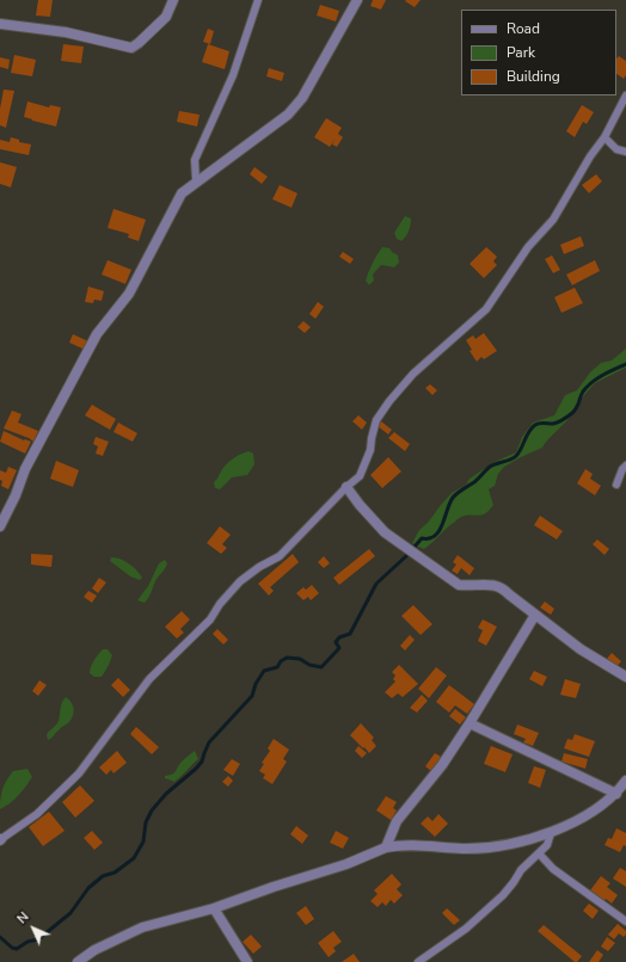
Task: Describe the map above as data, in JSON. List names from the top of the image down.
{
  "legend": ["Road", "Park", "Building"],
  "north": "top left"
}
